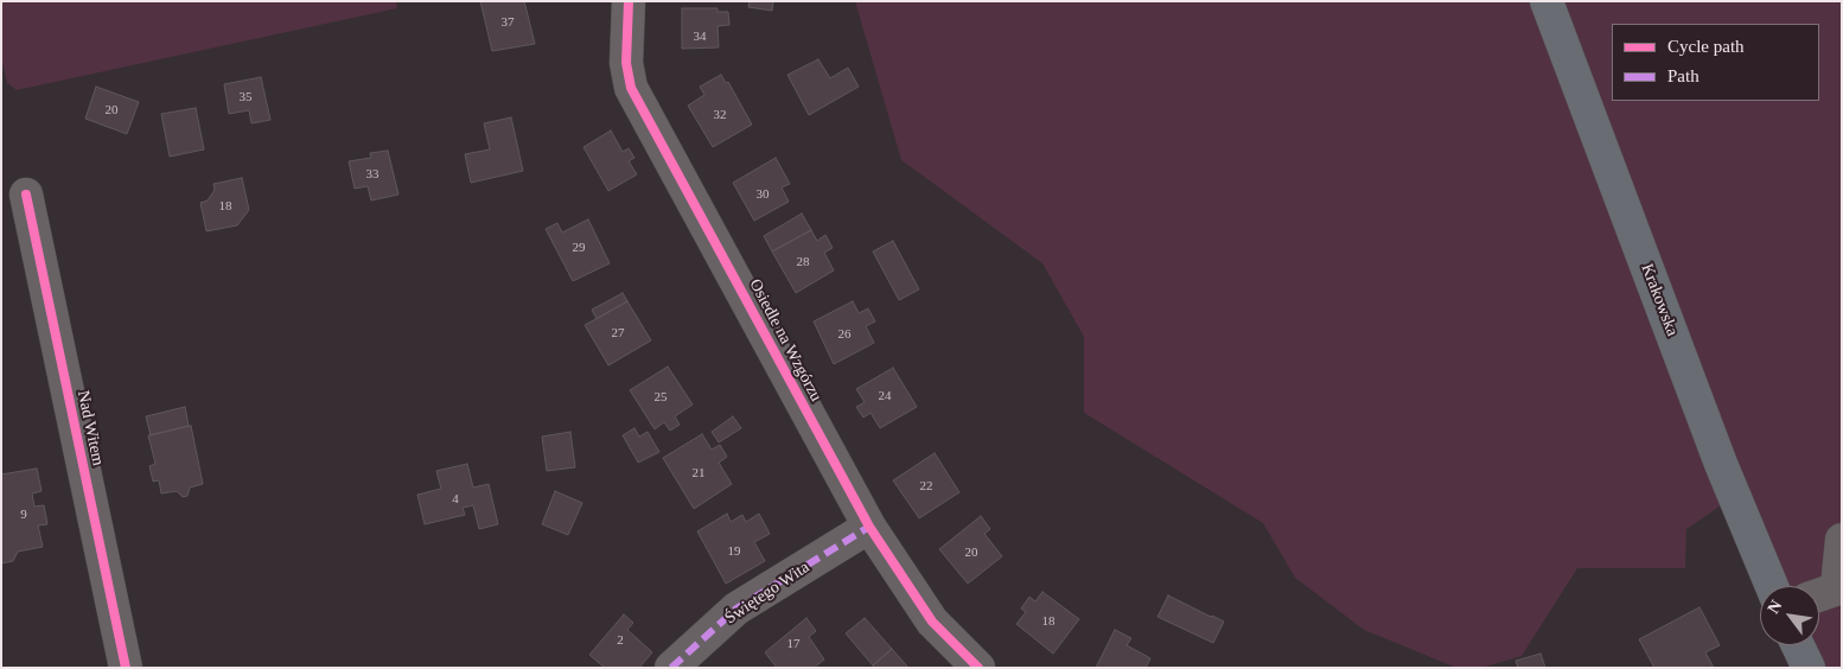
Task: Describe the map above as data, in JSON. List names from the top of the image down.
{
  "streets": {
    "main road": ["Krakowska"],
    "street": ["Osiedle na Wzgórzu", "Nad Witem", "Świętego Wita"]
  },
  "crossings": [
    ["Osiedle na Wzgórzu", "Świętego Wita"]
  ],
  "house_numbers": [
    "37",
    "34",
    "35",
    "20",
    "32",
    "33",
    "30",
    "18",
    "29",
    "28",
    "27",
    "26",
    "24",
    "25",
    "21",
    "22",
    "4",
    "9",
    "19",
    "20",
    "18",
    "2",
    "17"
  ],
  "legend": ["Cycle path", "Path"],
  "north": "top left"
}
